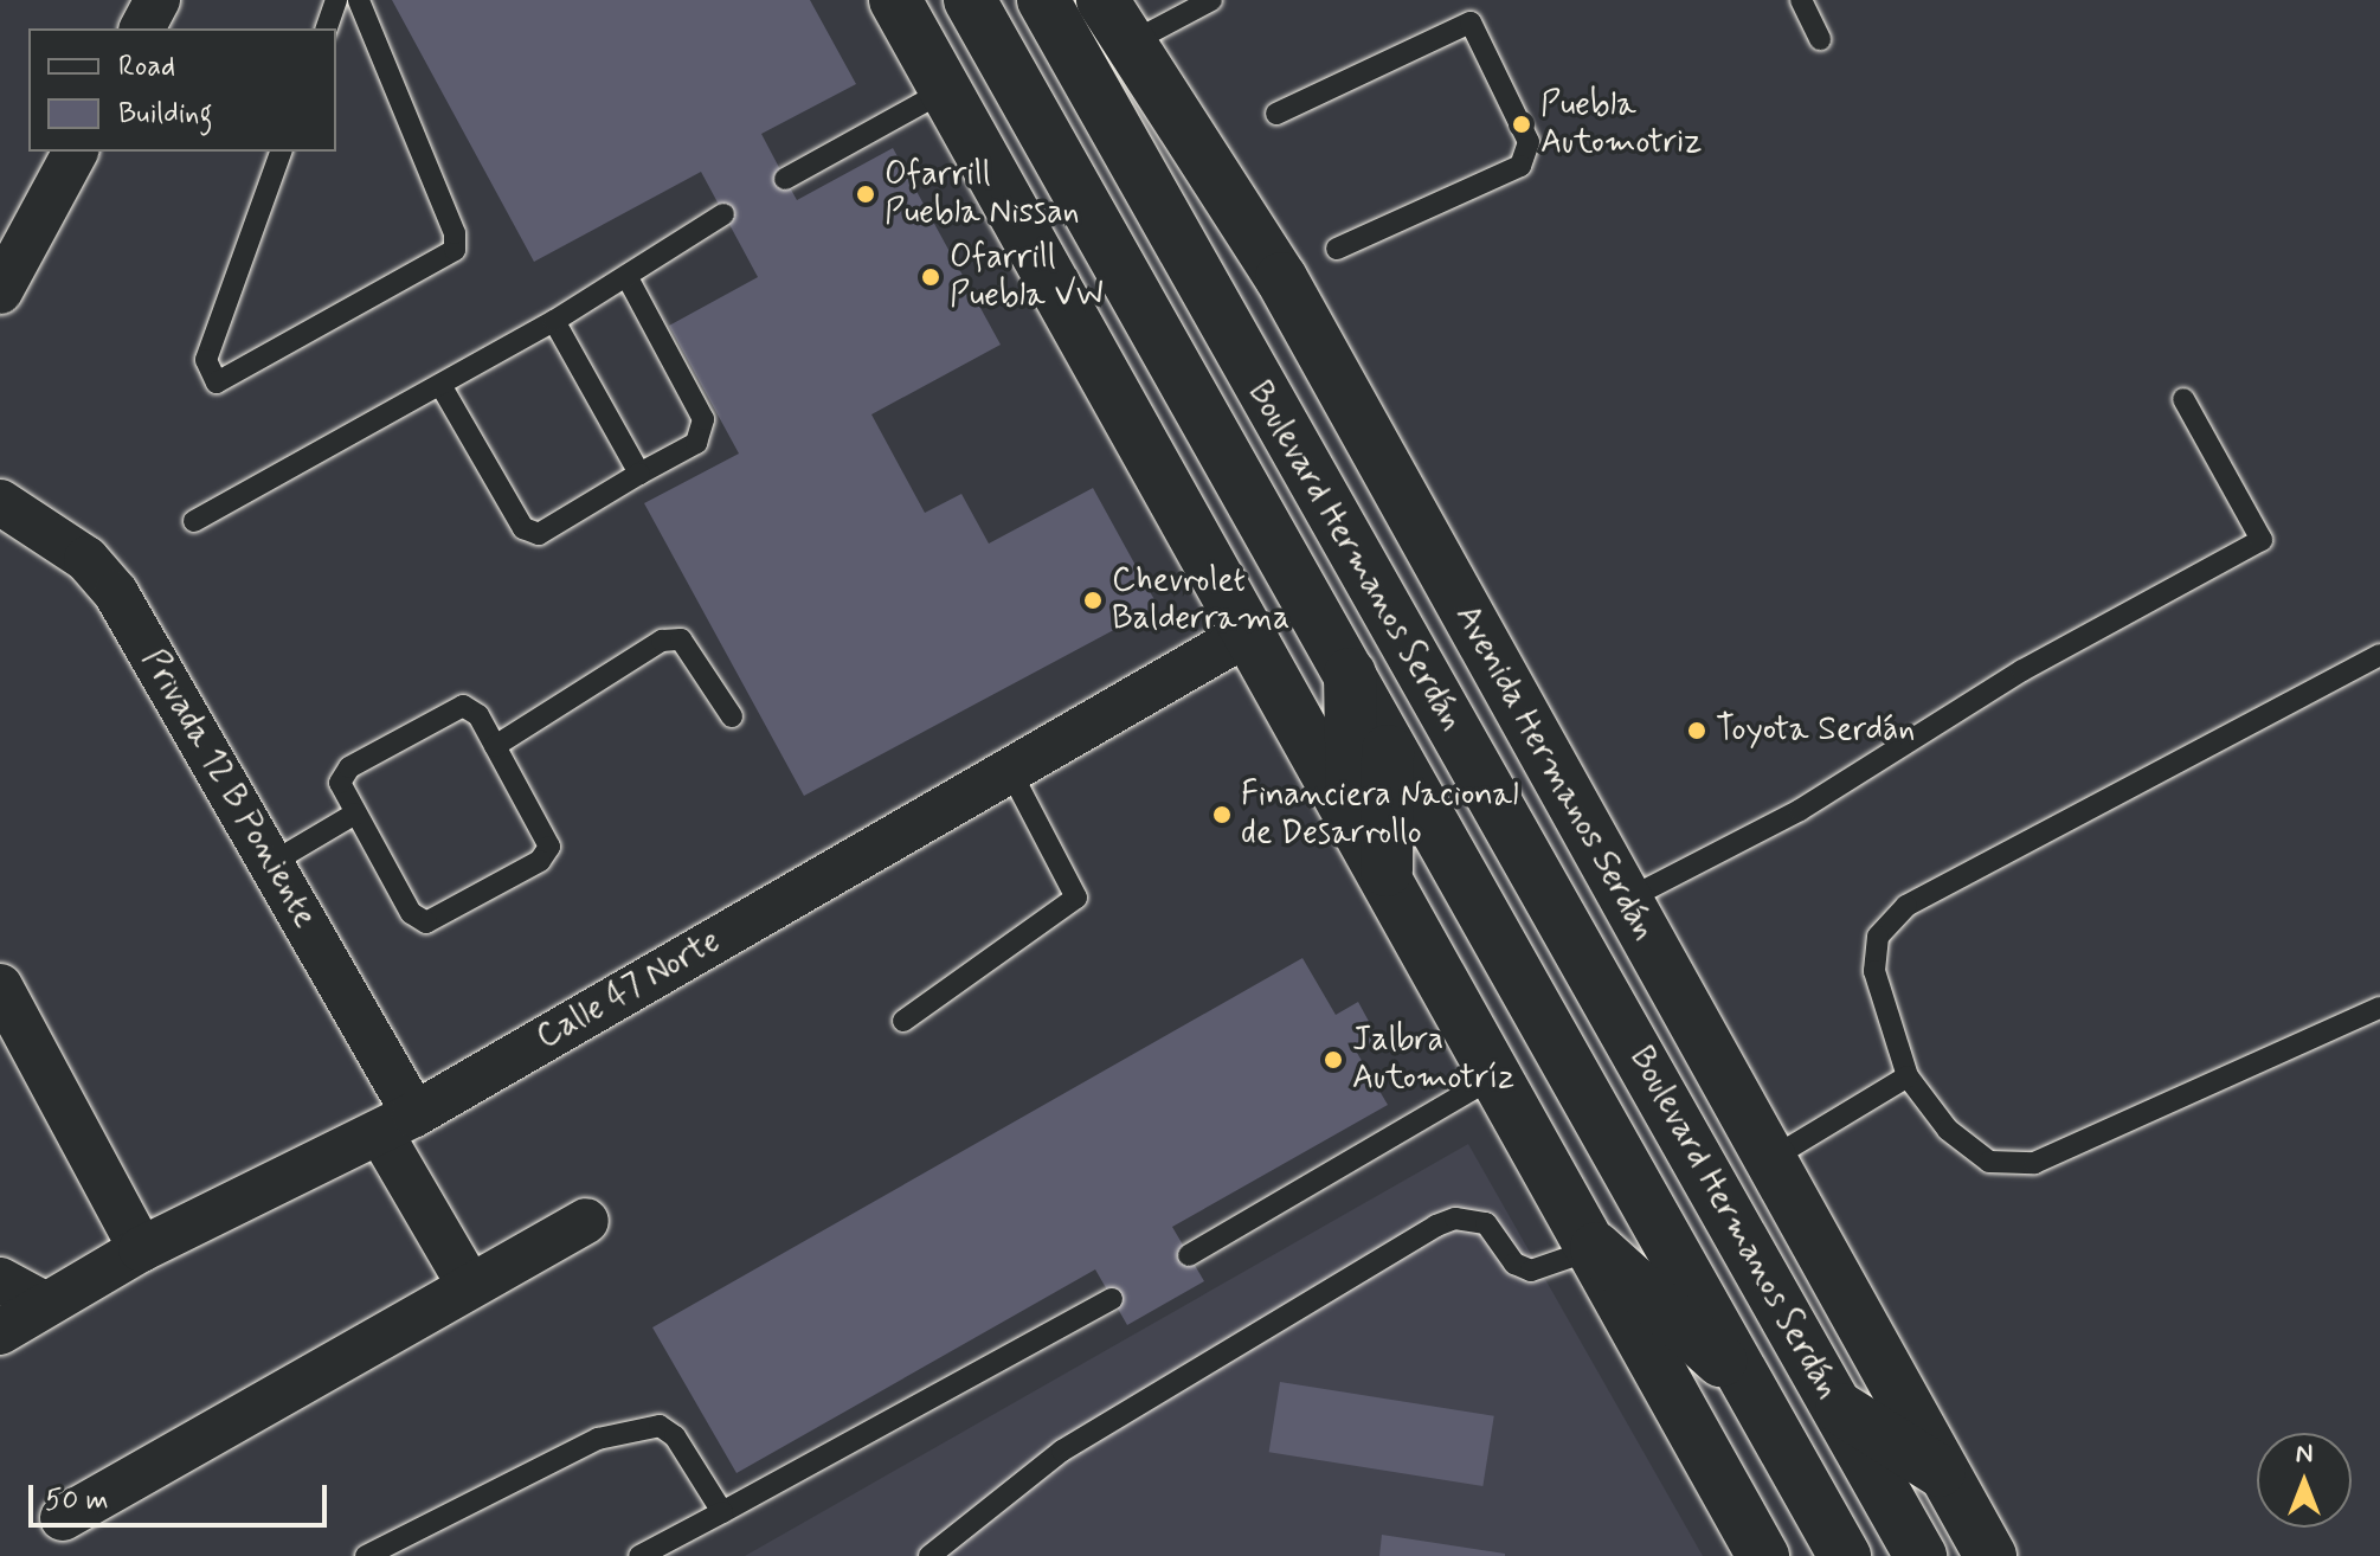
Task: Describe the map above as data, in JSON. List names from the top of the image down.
{
  "streets": {
    "main road": ["Boulevard Hermanos Serdán", "Avenida Hermanos Serdán"],
    "street": ["Privada 12 B Poniente", "Calle 47 Norte"]
  },
  "crossings": [
    ["Privada 12 B Poniente", "Calle 47 Norte"]
  ],
  "places": [
    "Puebla Automotriz",
    "Ofarrill Puebla Nissan",
    "Ofarrill Puebla VW",
    "Chevrolet Balderrama",
    "Toyota Serdán",
    "Financiera Nacional de Desarrollo",
    "Jalbra Automotríz"
  ],
  "legend": ["Road", "Building"],
  "scale_bar": "50 m",
  "north": "top"
}
